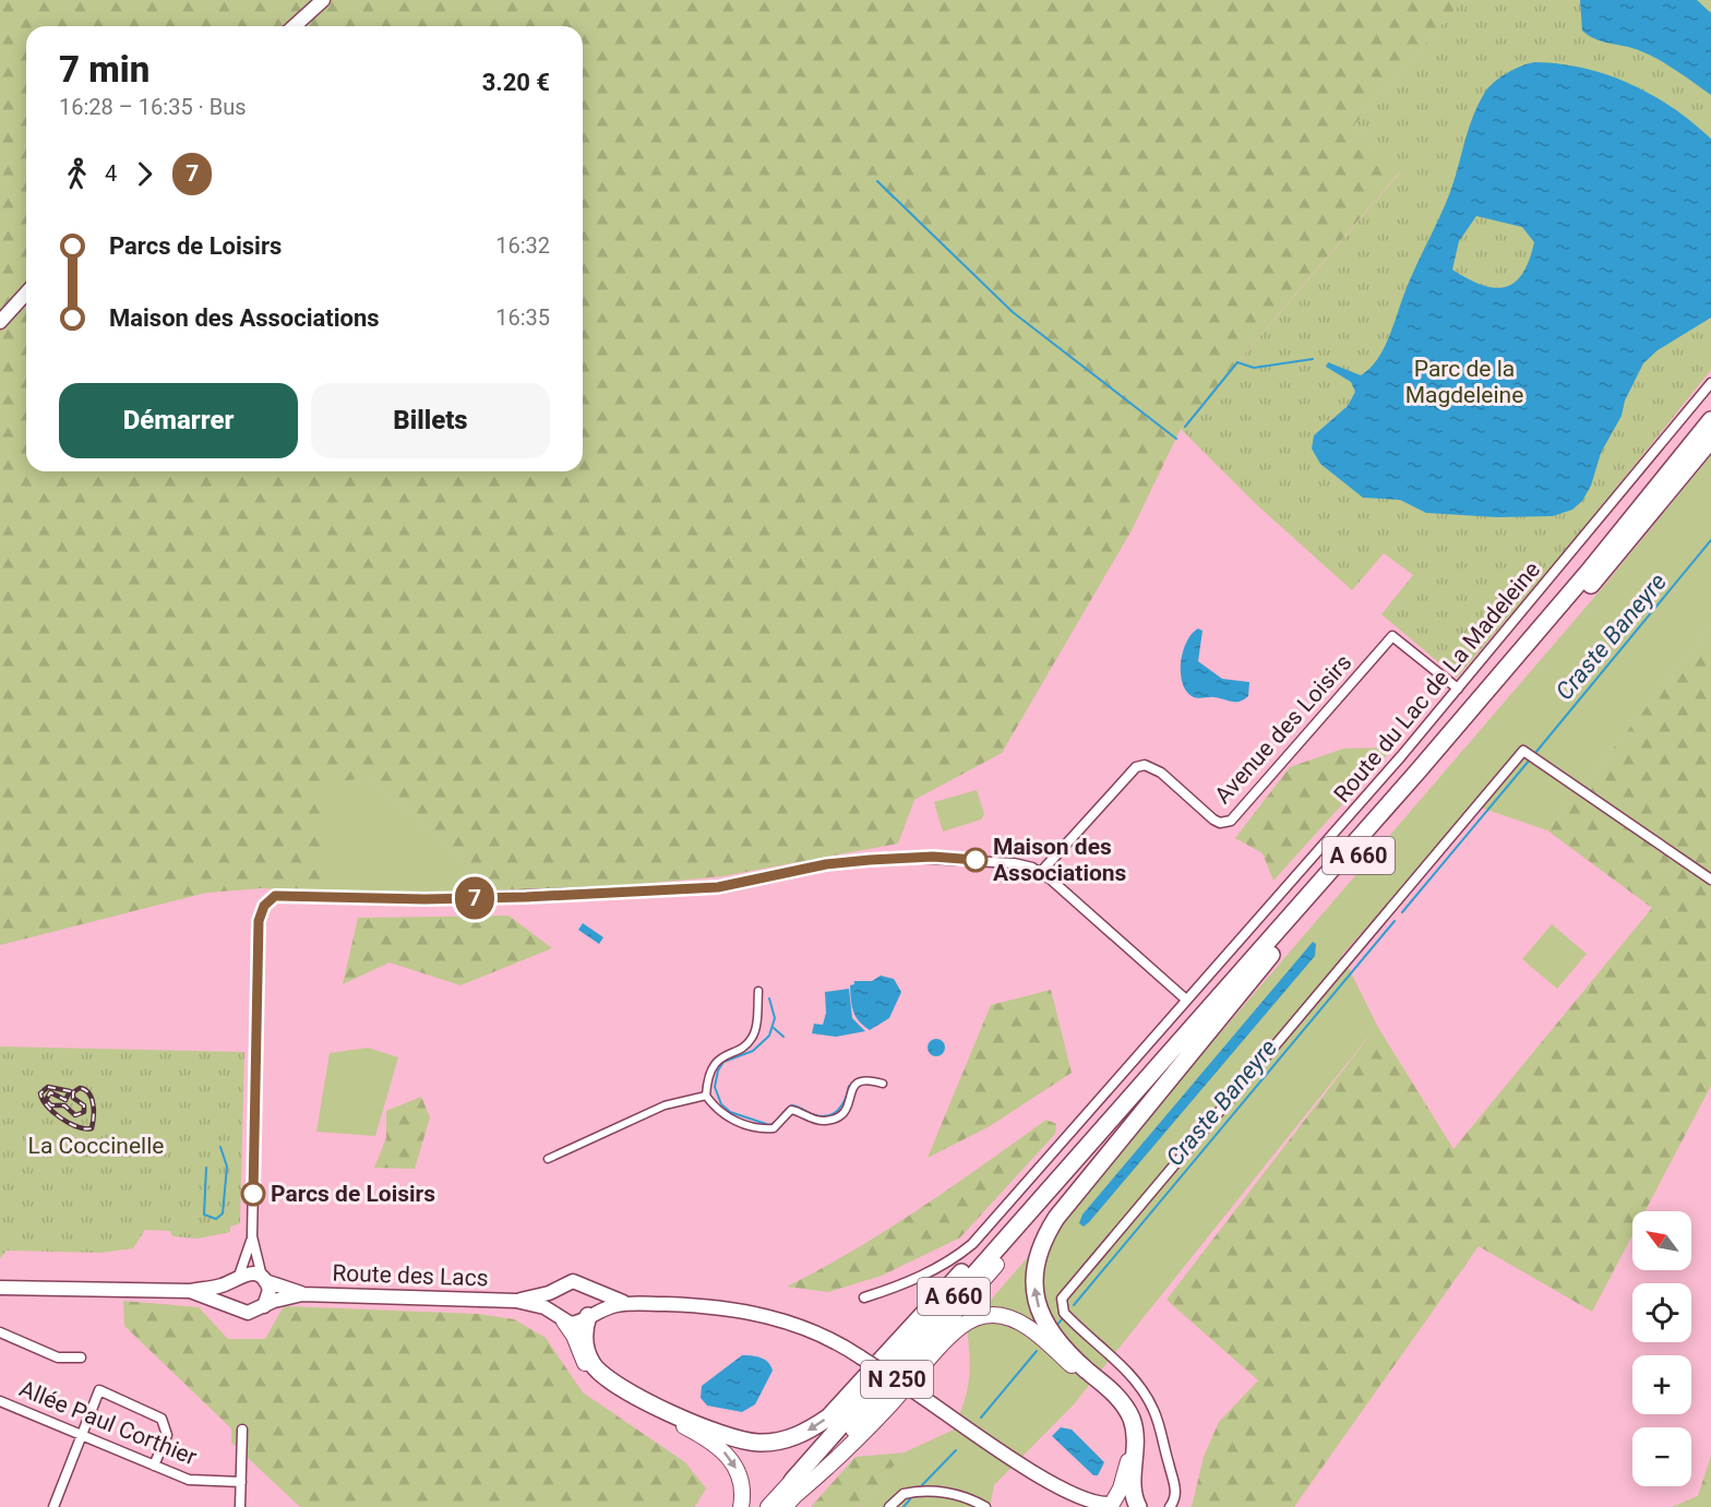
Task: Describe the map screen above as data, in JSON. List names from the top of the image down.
{
  "streets": {
    "highway": ["A 660", "N 250"],
    "main road": ["Route des Lacs"],
    "street": ["Route du Lac de La Madeleine", "Avenue des Loisirs", "Allée Paul Corthier"]
  },
  "crossings": [
    ["Route du Lac de La Madeleine", "Avenue des Loisirs"],
    ["A 660", "N 250"]
  ],
  "water": ["Craste Baneyre"],
  "parks": ["Parc de la Magdeleine", "La Coccinelle"],
  "places": ["Maison des Associations", "Parcs de Loisirs"],
  "lines": ["bus line 7"],
  "north": "top left",
  "page": {
    "on_map": "7",
    "heading": ["7 min", "16:28 – 16:35 · Bus", "3.20 €"],
    "legs": ["4", "7"],
    "list": [
      {
        "name": "Parcs de Loisirs",
        "value": "16:32"
      },
      {
        "name": "Maison des Associations",
        "value": "16:35"
      }
    ],
    "buttons": ["Démarrer", "Billets"],
    "map_buttons": ["+", "−"]
  }
}
